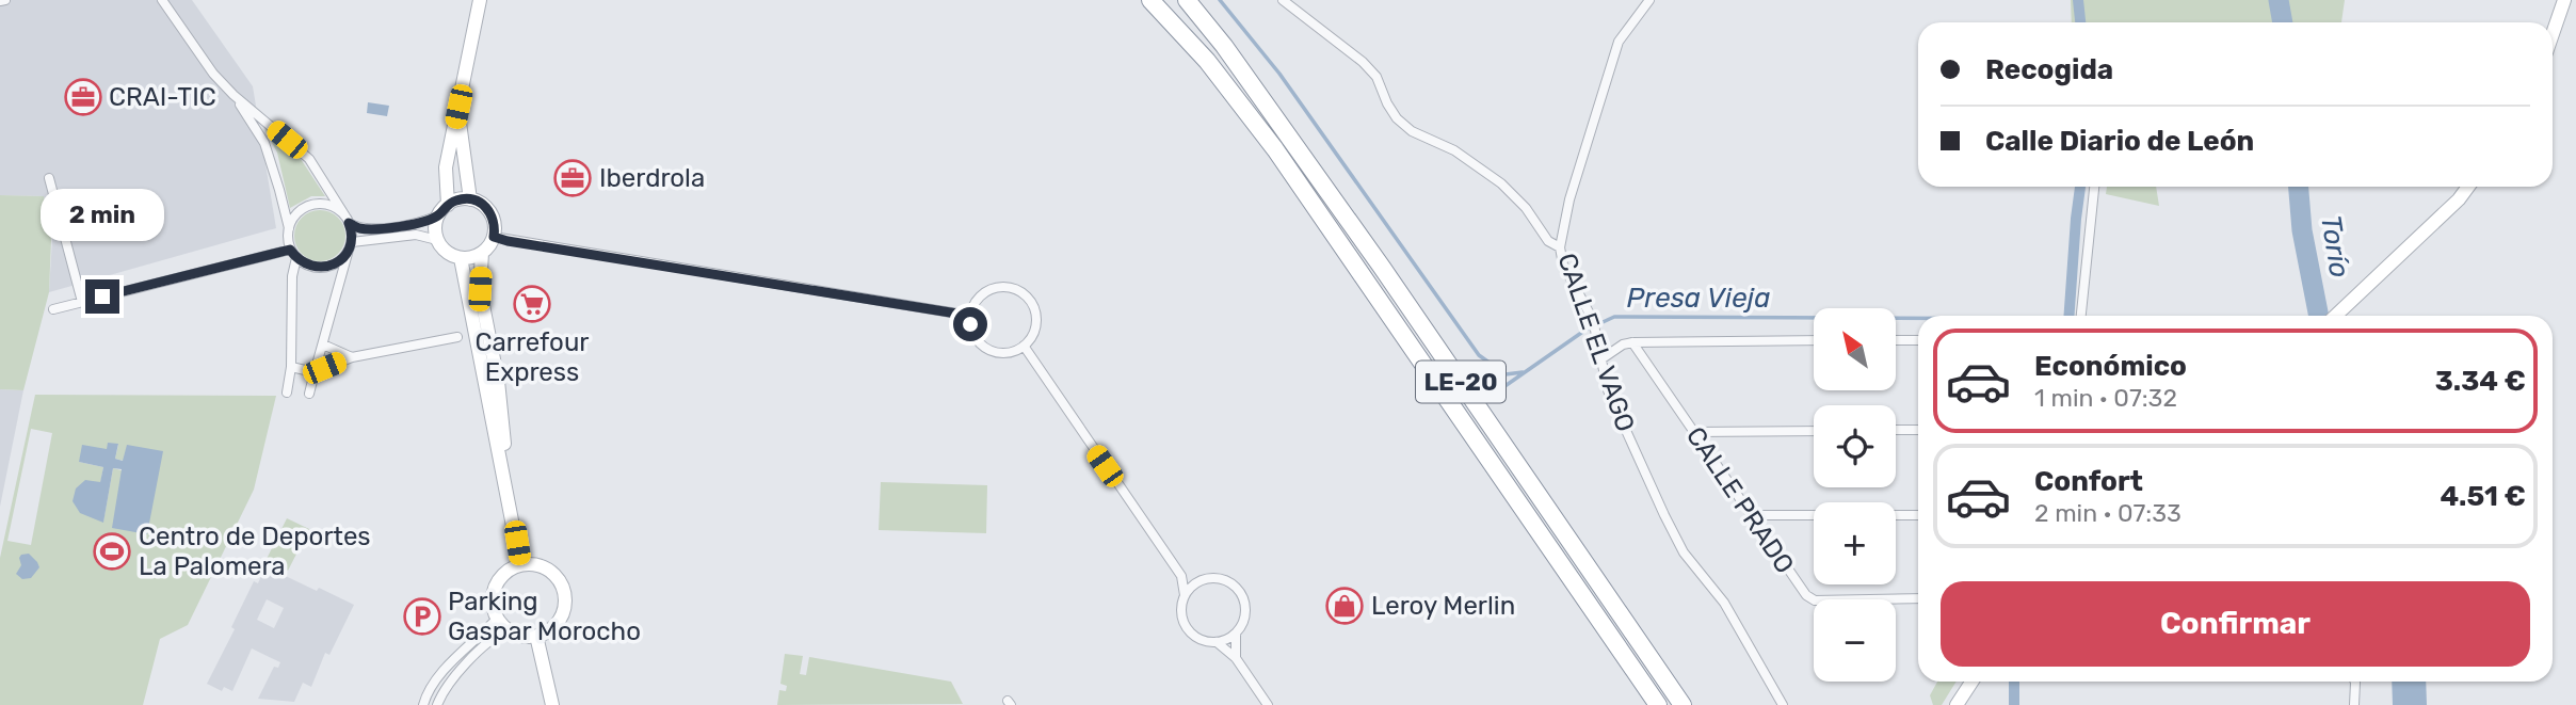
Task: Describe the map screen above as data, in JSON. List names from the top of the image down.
{
  "streets": {
    "highway": ["LE-20"],
    "street": ["CALLE EL VAGO", "CALLE PRADO"]
  },
  "water": ["Torío", "Presa Vieja"],
  "places": {
    "office": ["CRAI-TIC", "Iberdrola"],
    "supermarket": ["Carrefour Express"],
    "sports": ["Centro de Deportes La Palomera"],
    "shop": ["Leroy Merlin"],
    "parking": ["Parking Gaspar Morocho"]
  },
  "north": "top left",
  "page": {
    "banner": ["Recogida", "Calle Diario de León"],
    "bubble": "2 min",
    "map_buttons": ["+", "−"],
    "list": [
      {
        "name": "Económico",
        "note": "1 min · 07:32",
        "value": "3.34 €"
      },
      {
        "name": "Confort",
        "note": "2 min · 07:33",
        "value": "4.51 €"
      }
    ],
    "buttons": "Confirmar"
  }
}
